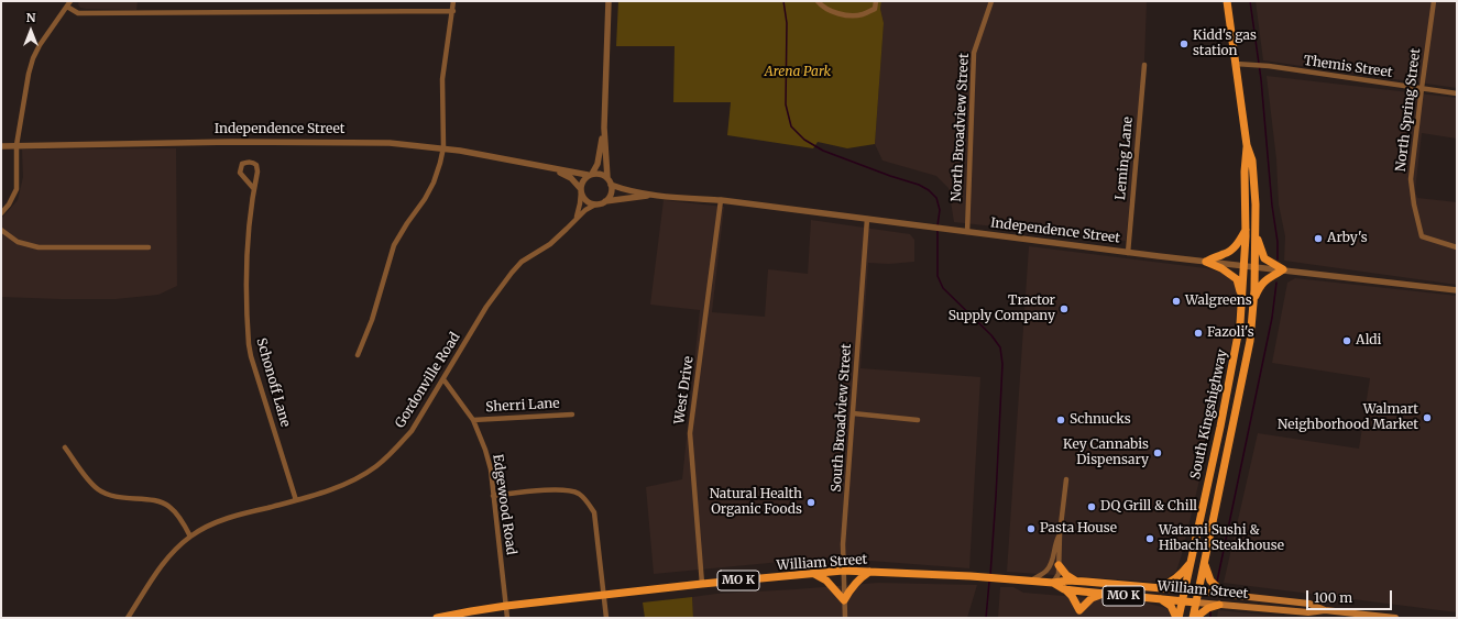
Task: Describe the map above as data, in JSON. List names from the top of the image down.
{
  "streets": {
    "main road": ["South Kingshighway", "William Street", "MO K"],
    "street": [
      "Themis Street",
      "North Spring Street",
      "North Broadview Street",
      "Independence Street",
      "Leming Lane",
      "Gordonville Road",
      "Schonoff Lane",
      "West Drive",
      "Sherri Lane",
      "South Broadview Street",
      "Edgewood Road"
    ]
  },
  "crossings": [
    ["Themis Street", "North Spring Street"],
    ["North Broadview Street", "Independence Street"],
    ["Independence Street", "Leming Lane"],
    ["Independence Street", "Gordonville Road"],
    ["Independence Street", "West Drive"],
    ["Independence Street", "South Kingshighway"],
    ["Independence Street", "South Broadview Street"],
    ["Gordonville Road", "Schonoff Lane"],
    ["Gordonville Road", "Edgewood Road"],
    ["West Drive", "William Street"],
    ["Sherri Lane", "Edgewood Road"],
    ["South Kingshighway", "William Street"],
    ["South Broadview Street", "William Street"],
    ["Edgewood Road", "William Street"]
  ],
  "parks": ["Arena Park"],
  "places": [
    "Kidd's gas station",
    "Arby's",
    "Walgreens",
    "Tractor Supply Company",
    "Fazoli's",
    "Aldi",
    "Walmart Neighborhood Market",
    "Schnucks",
    "Key Cannabis Dispensary",
    "Natural Health Organic Foods",
    "DQ Grill & Chill",
    "Pasta House",
    "Watami Sushi & Hibachi Steakhouse"
  ],
  "scale_bar": "100 m",
  "north": "top"
}
